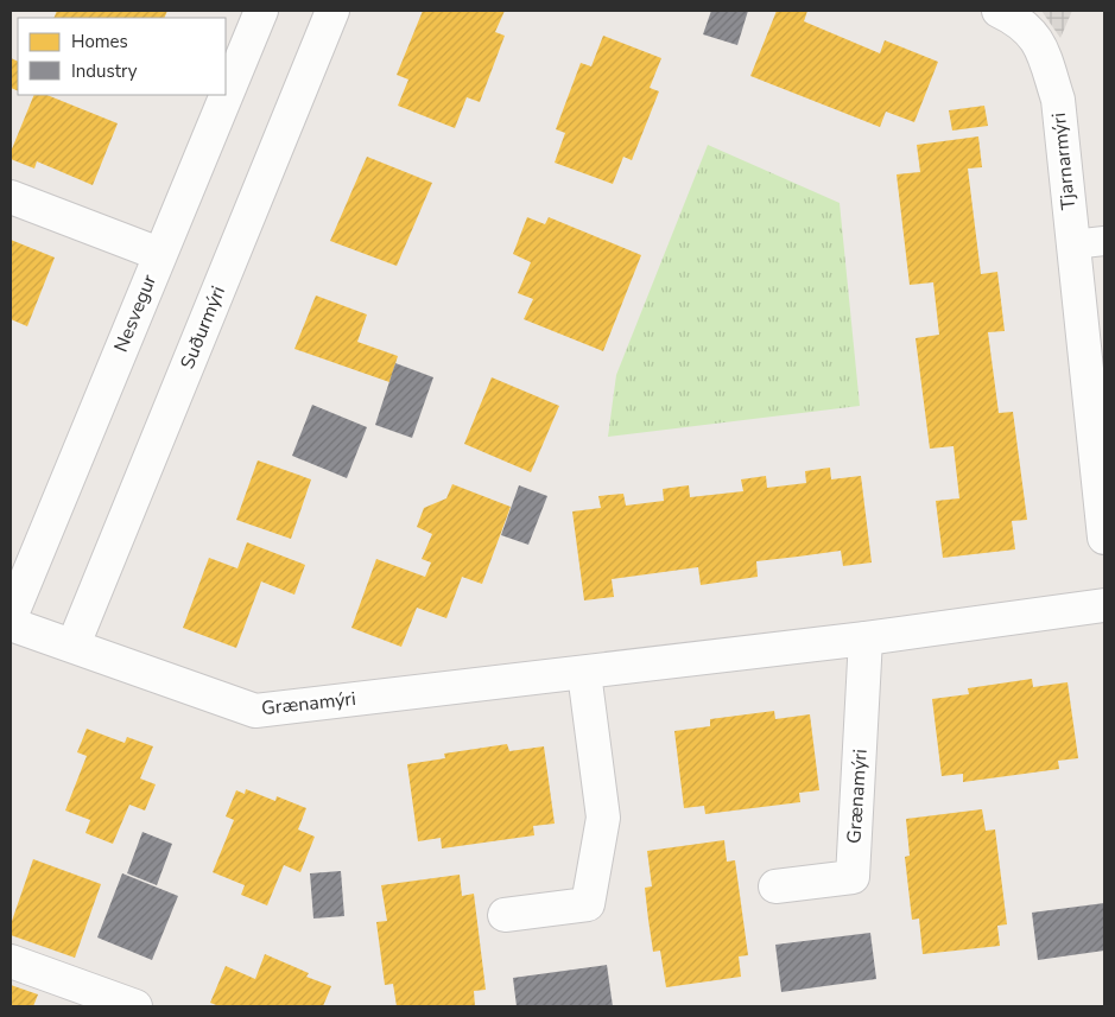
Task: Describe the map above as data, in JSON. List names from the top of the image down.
{
  "streets": {
    "street": [
      "Tjarnarmýri",
      "Nesvegur",
      "Suðurmýri",
      "Grænamýri"
    ]
  },
  "crossings": [
    ["Suðurmýri", "Grænamýri"]
  ],
  "legend": ["Homes", "Industry"]
}
